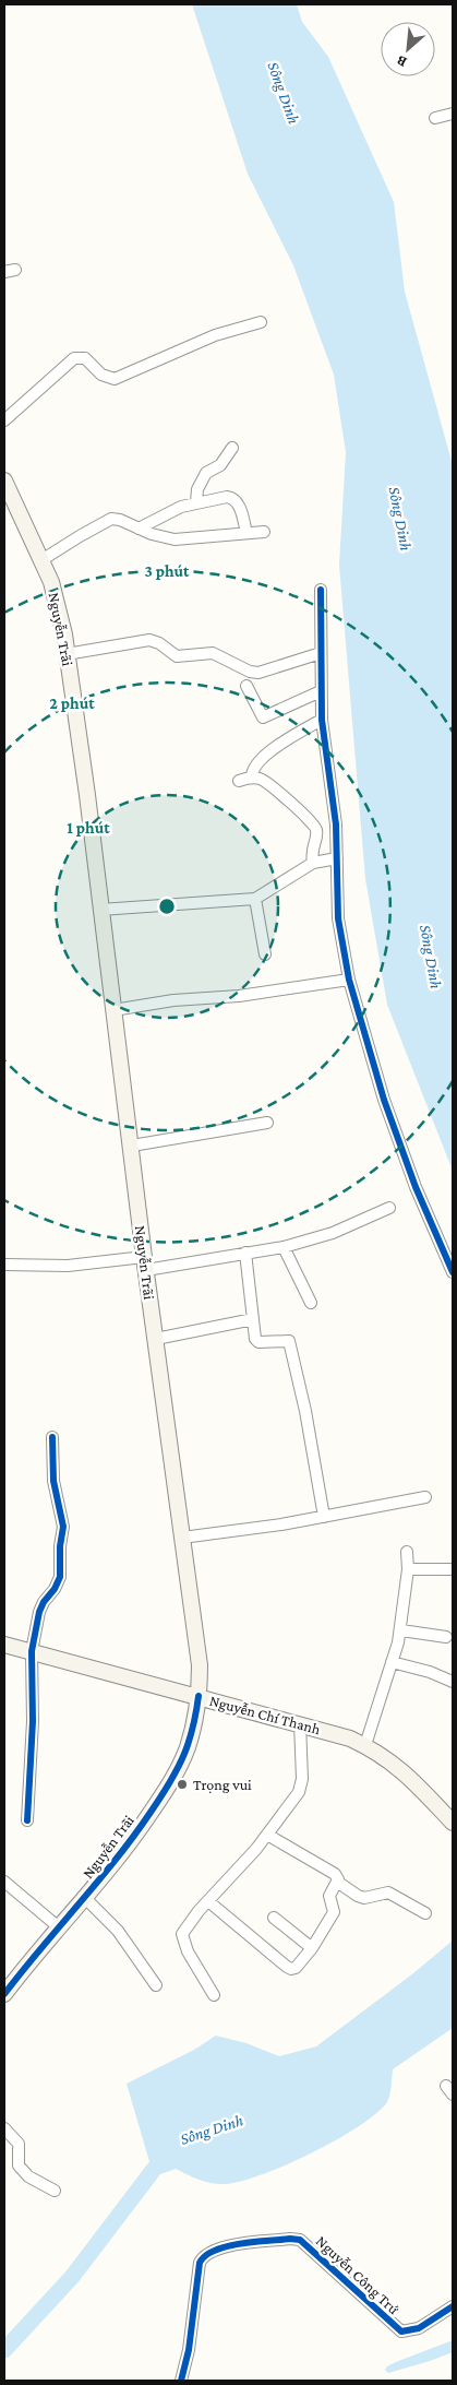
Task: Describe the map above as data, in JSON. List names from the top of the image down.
{
  "streets": {
    "main road": ["Nguyễn Trãi", "Nguyễn Chí Thanh"],
    "street": ["Nguyễn Công Trứ"]
  },
  "crossings": [
    ["Nguyễn Trãi", "Nguyễn Chí Thanh"]
  ],
  "water": ["Sông Dinh"],
  "places": ["Trọng vui"],
  "north": "bottom left",
  "rings": ["3 phút", "2 phút", "1 phút"]
}
